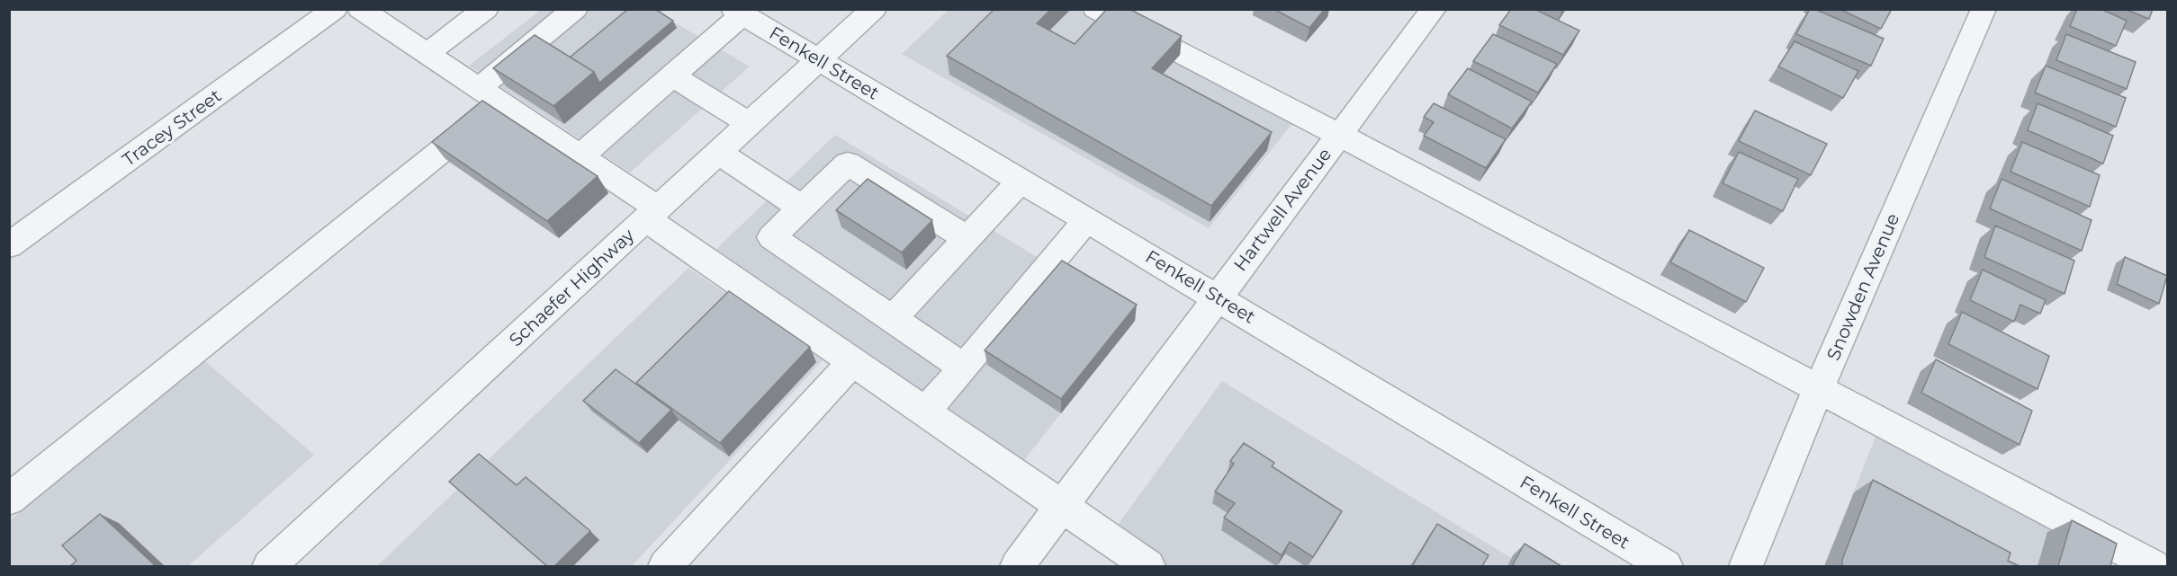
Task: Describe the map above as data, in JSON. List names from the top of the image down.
{
  "streets": {
    "street": [
      "Fenkell Street",
      "Tracey Street",
      "Hartwell Avenue",
      "Snowden Avenue",
      "Schaefer Highway"
    ]
  },
  "crossings": [
    ["Fenkell Street", "Hartwell Avenue"],
    ["Fenkell Street", "Schaefer Highway"]
  ]
}
